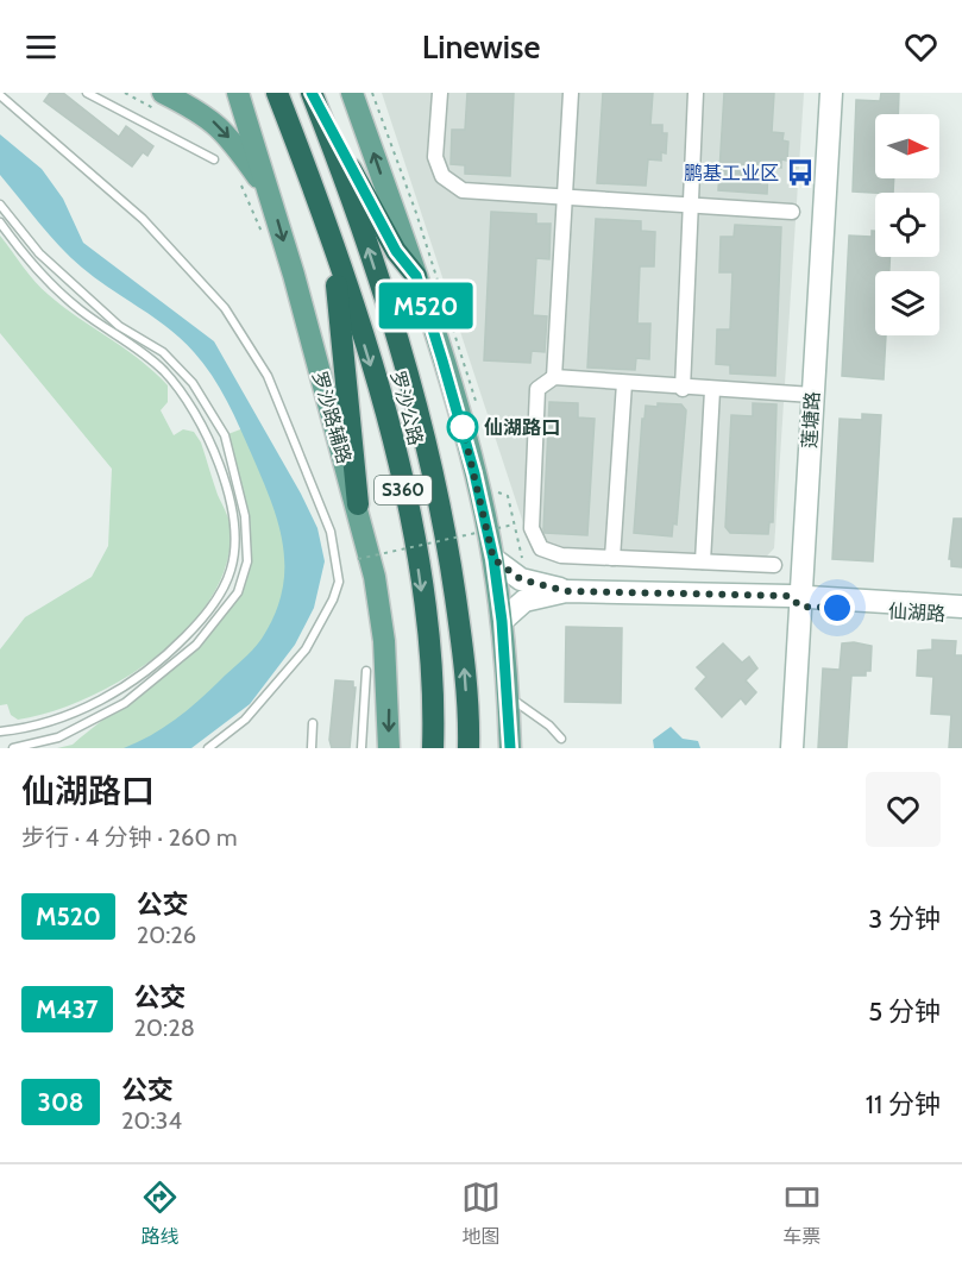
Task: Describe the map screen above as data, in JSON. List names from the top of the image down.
{
  "streets": {
    "highway": ["罗沙公路", "S360"],
    "main road": ["罗沙路辅路"],
    "street": ["莲塘路", "仙湖路"]
  },
  "crossings": [
    ["莲塘路", "仙湖路"]
  ],
  "places": {
    "bus stop": ["鹏基工业区"],
    "other": ["仙湖路口"]
  },
  "lines": ["bus line M520"],
  "north": "right",
  "page": {
    "header": "Linewise",
    "on_map": "M520",
    "heading": ["仙湖路口", "步行 · 4 分钟 · 260 m"],
    "list": [
      {
        "mark": "M520",
        "name": "公交",
        "note": "20:26",
        "value": "3 分钟"
      },
      {
        "mark": "M437",
        "name": "公交",
        "note": "20:28",
        "value": "5 分钟"
      },
      {
        "mark": "308",
        "name": "公交",
        "note": "20:34",
        "value": "11 分钟"
      }
    ],
    "tabs": ["路线", "地图", "车票"]
  }
}
